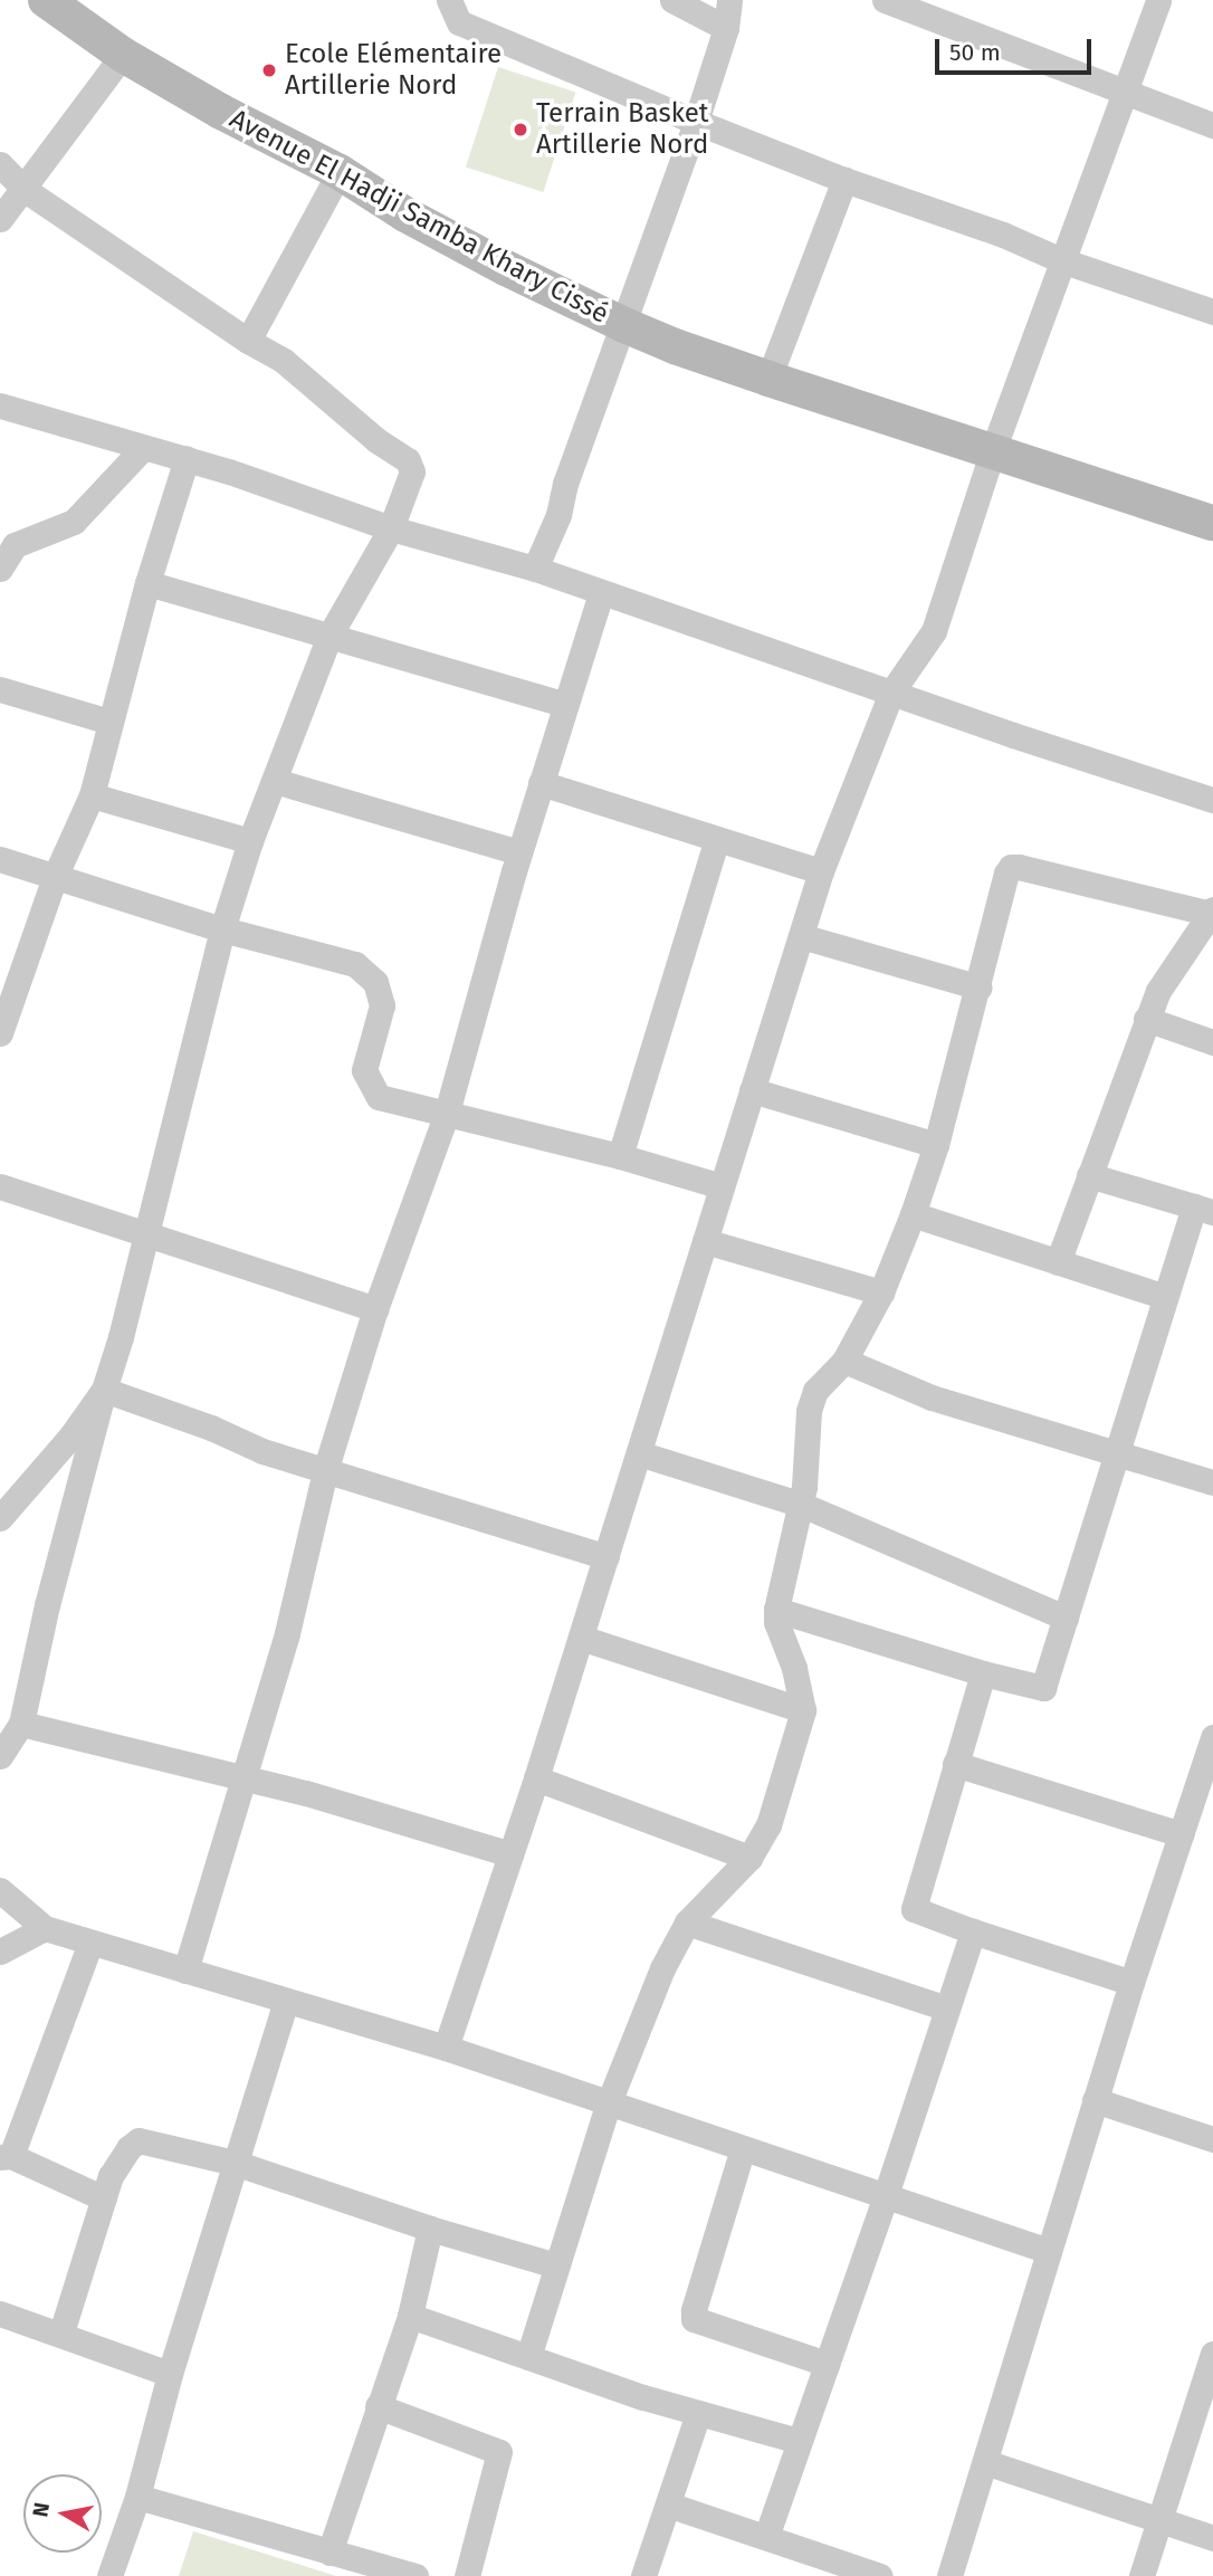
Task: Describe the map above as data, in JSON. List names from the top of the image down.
{
  "streets": {
    "street": ["Avenue El Hadji Samba Khary Cissé"]
  },
  "places": ["Ecole Elémentaire Artillerie Nord", "Terrain Basket Artillerie Nord"],
  "scale_bar": "50 m",
  "north": "left"
}
